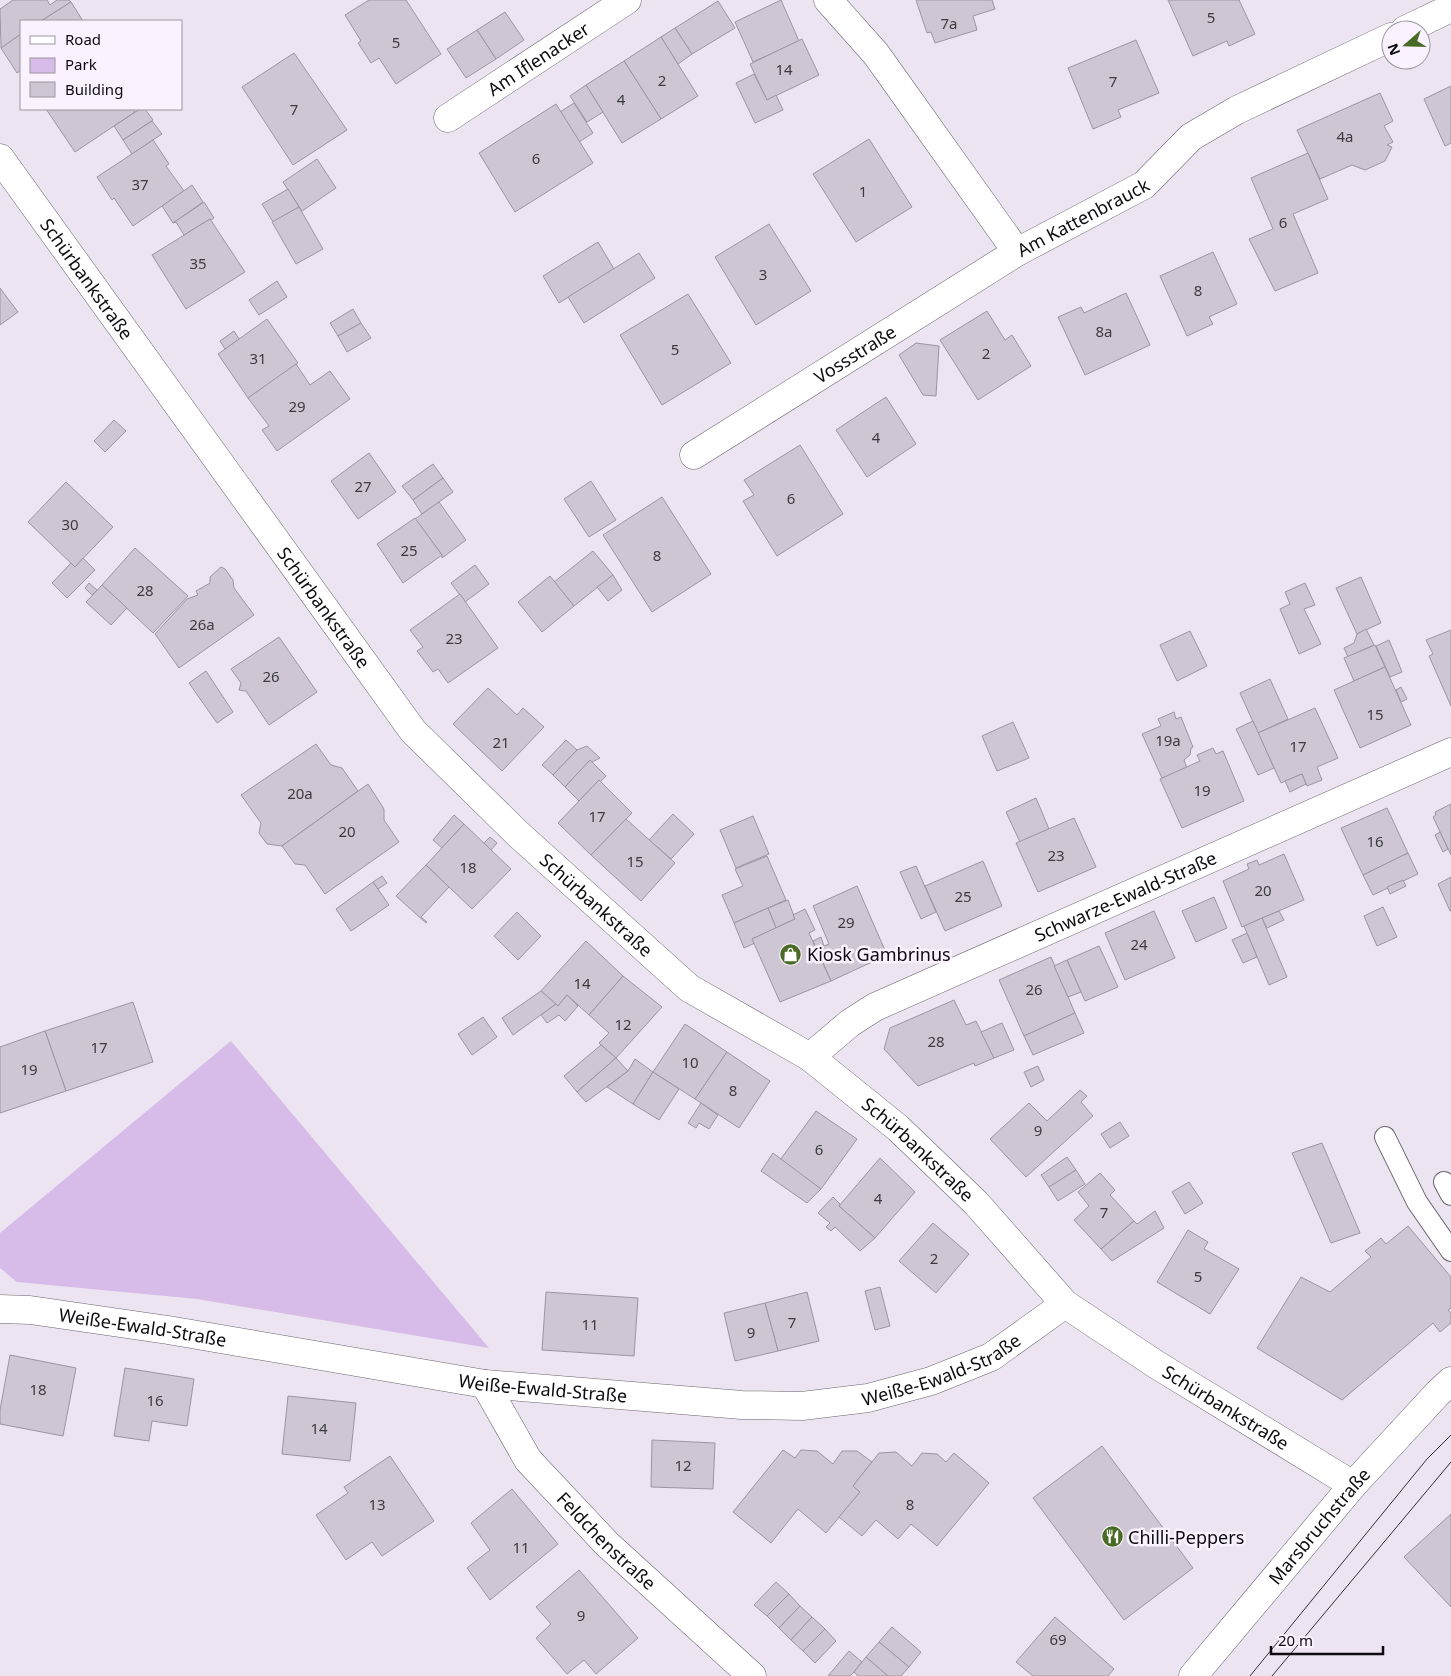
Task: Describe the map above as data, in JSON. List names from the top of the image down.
{
  "streets": {
    "street": [
      "Am Iflenacker",
      "Am Kattenbrauck",
      "Schürbankstraße",
      "Vossstraße",
      "Schwarze-Ewald-Straße",
      "Weiße-Ewald-Straße",
      "Marsbruchstraße",
      "Feldchenstraße"
    ]
  },
  "crossings": [
    ["Am Kattenbrauck", "Vossstraße"],
    ["Schürbankstraße", "Schwarze-Ewald-Straße"],
    ["Schürbankstraße", "Weiße-Ewald-Straße"],
    ["Schürbankstraße", "Marsbruchstraße"],
    ["Weiße-Ewald-Straße", "Feldchenstraße"]
  ],
  "places": {
    "shop": ["Kiosk Gambrinus"],
    "restaurant": ["Chilli-Peppers"]
  },
  "house_numbers": [
    "5",
    "7a",
    "5",
    "14",
    "2",
    "7",
    "4",
    "7",
    "4a",
    "6",
    "37",
    "1",
    "6",
    "35",
    "3",
    "8",
    "8a",
    "5",
    "2",
    "31",
    "29",
    "4",
    "27",
    "6",
    "30",
    "25",
    "8",
    "28",
    "26a",
    "23",
    "26",
    "15",
    "19a",
    "21",
    "17",
    "19",
    "20a",
    "17",
    "20",
    "16",
    "23",
    "15",
    "18",
    "20",
    "25",
    "29",
    "24",
    "14",
    "26",
    "12",
    "28",
    "17",
    "10",
    "19",
    "8",
    "9",
    "6",
    "4",
    "7",
    "2",
    "5",
    "7",
    "11",
    "9",
    "18",
    "16",
    "14",
    "12",
    "13",
    "8",
    "11",
    "9",
    "69"
  ],
  "legend": ["Road", "Park", "Building"],
  "scale_bar": "20 m",
  "north": "left"
}
